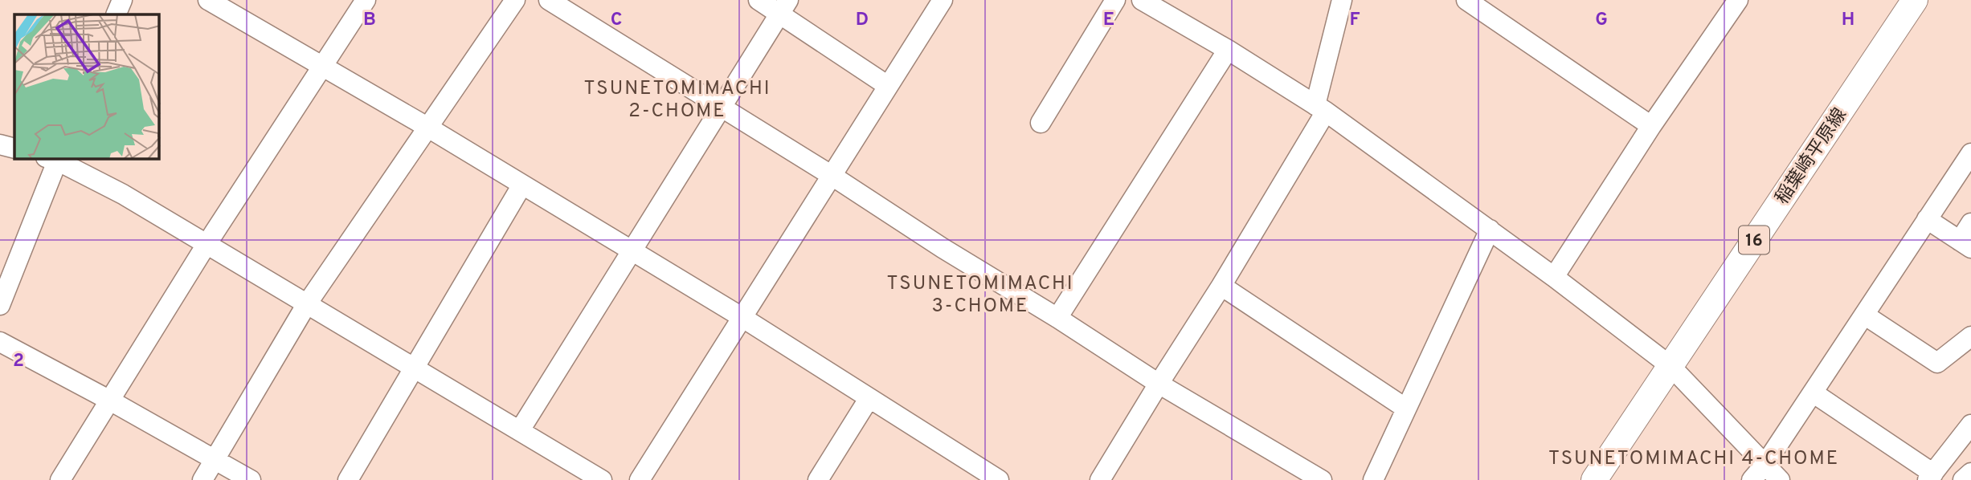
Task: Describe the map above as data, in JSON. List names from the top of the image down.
{
  "streets": {
    "main road": ["稲葉崎平原線", "16"]
  },
  "districts": ["TSUNETOMIMACHI 2-CHOME", "TSUNETOMIMACHI 3-CHOME", "TSUNETOMIMACHI 4-CHOME"],
  "grid": {
    "columns": [
      "B",
      "C",
      "D",
      "E",
      "F",
      "G",
      "H"
    ],
    "rows": ["2"]
  }
}
